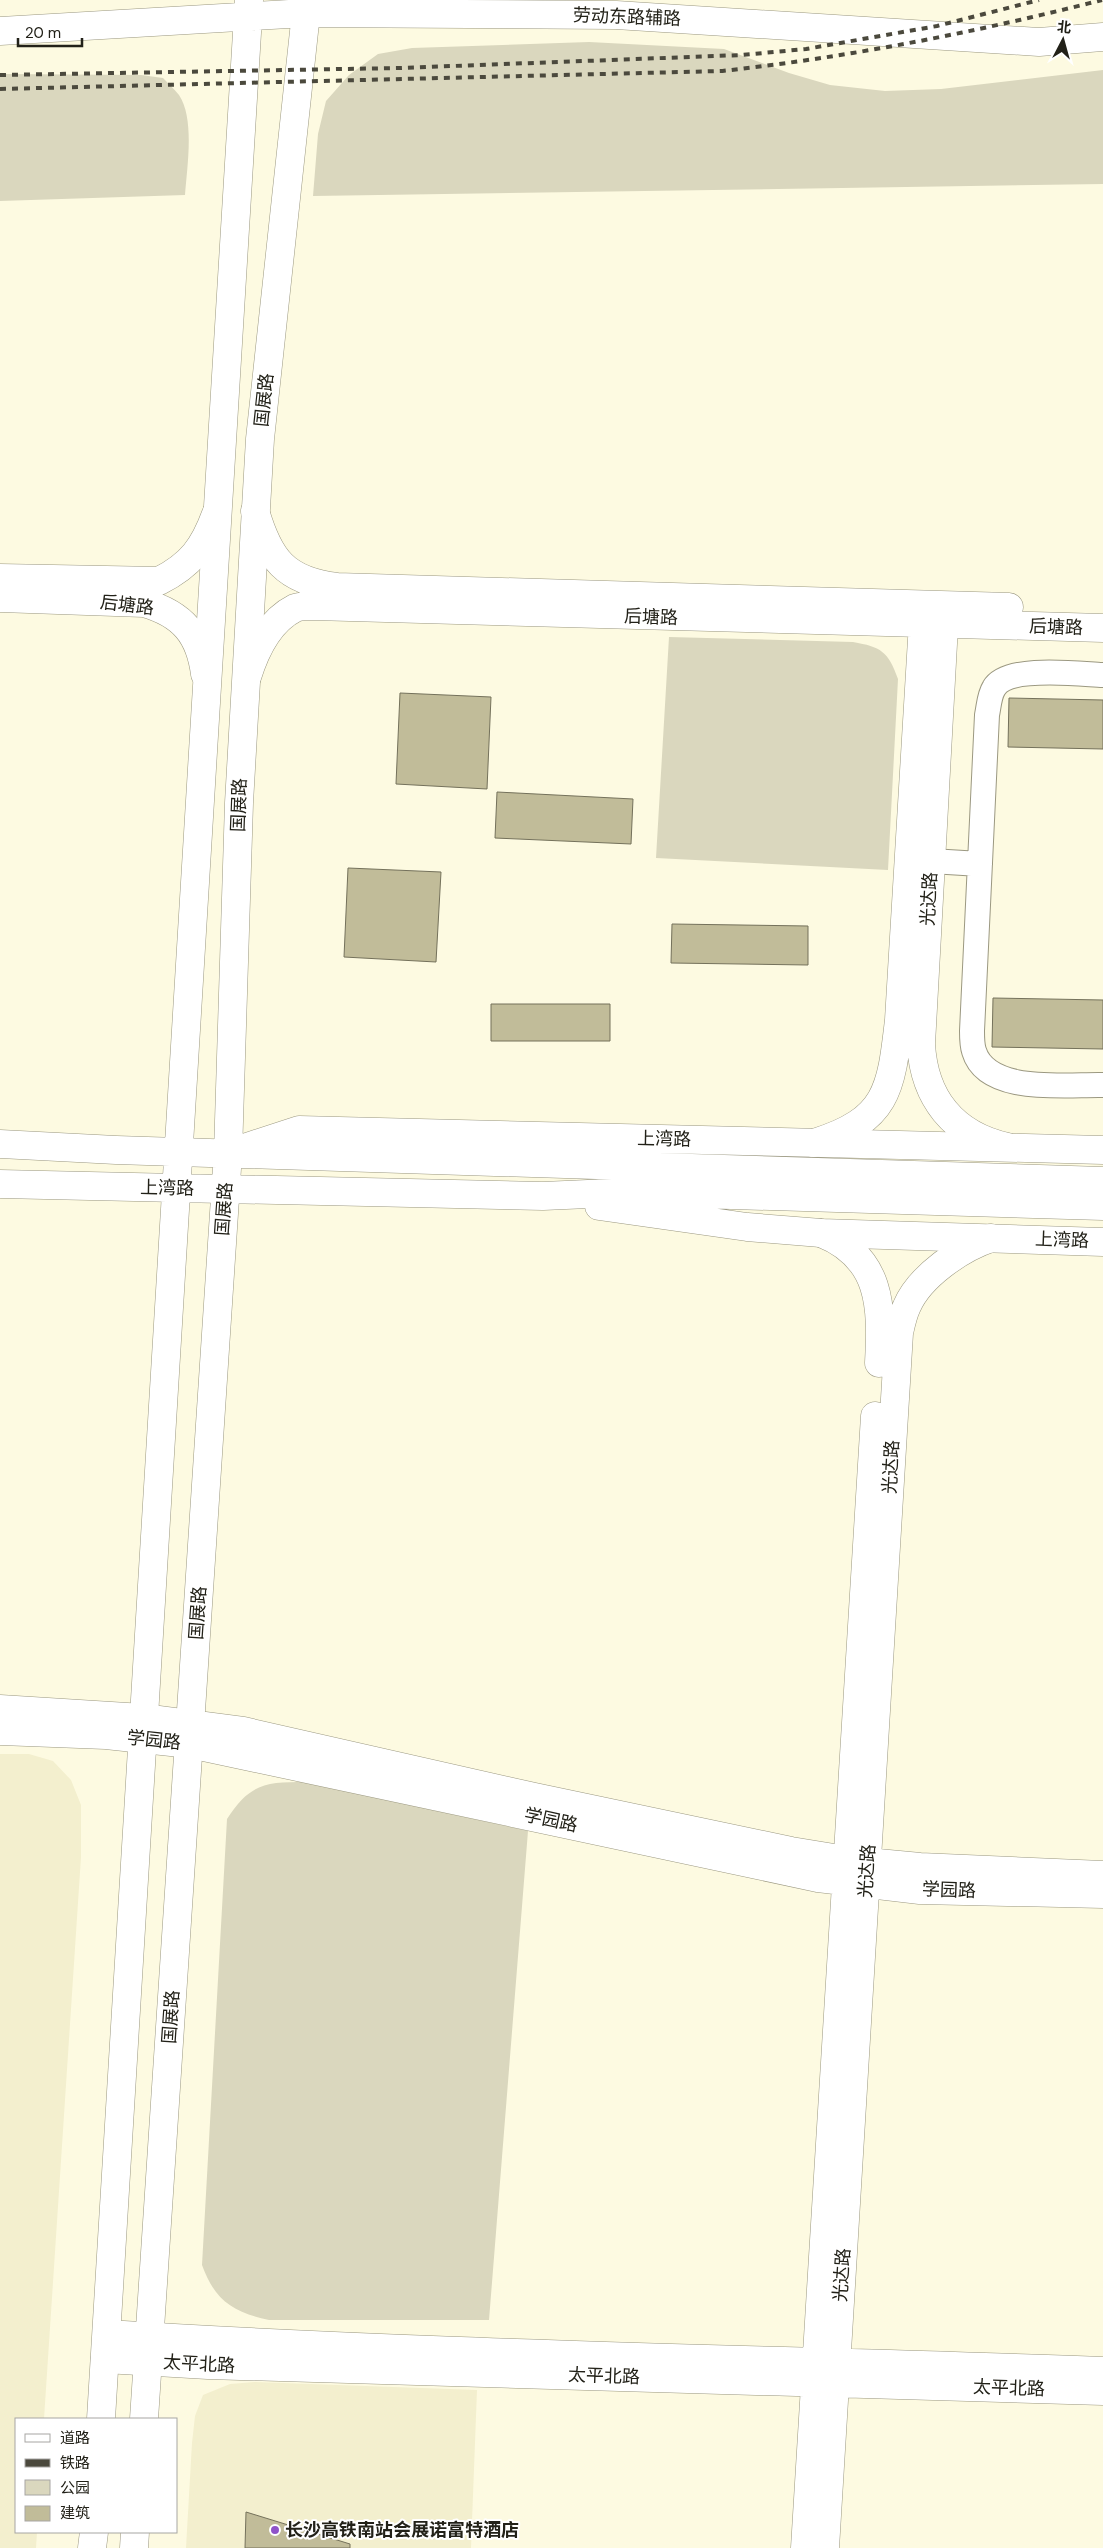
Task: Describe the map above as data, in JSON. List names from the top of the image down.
{
  "streets": {
    "main road": [
      "劳动东路辅路",
      "国展路",
      "后塘路",
      "光达路",
      "上湾路",
      "学园路",
      "太平北路"
    ]
  },
  "crossings": [
    ["劳动东路辅路", "国展路"],
    ["国展路", "后塘路"],
    ["国展路", "上湾路"],
    ["国展路", "学园路"],
    ["国展路", "太平北路"],
    ["后塘路", "光达路"],
    ["光达路", "上湾路"],
    ["光达路", "学园路"],
    ["光达路", "太平北路"]
  ],
  "places": ["长沙高铁南站会展诺富特酒店"],
  "legend": [
    "道路",
    "铁路",
    "公园",
    "建筑"
  ],
  "scale_bar": "20 m",
  "north": "top"
}
